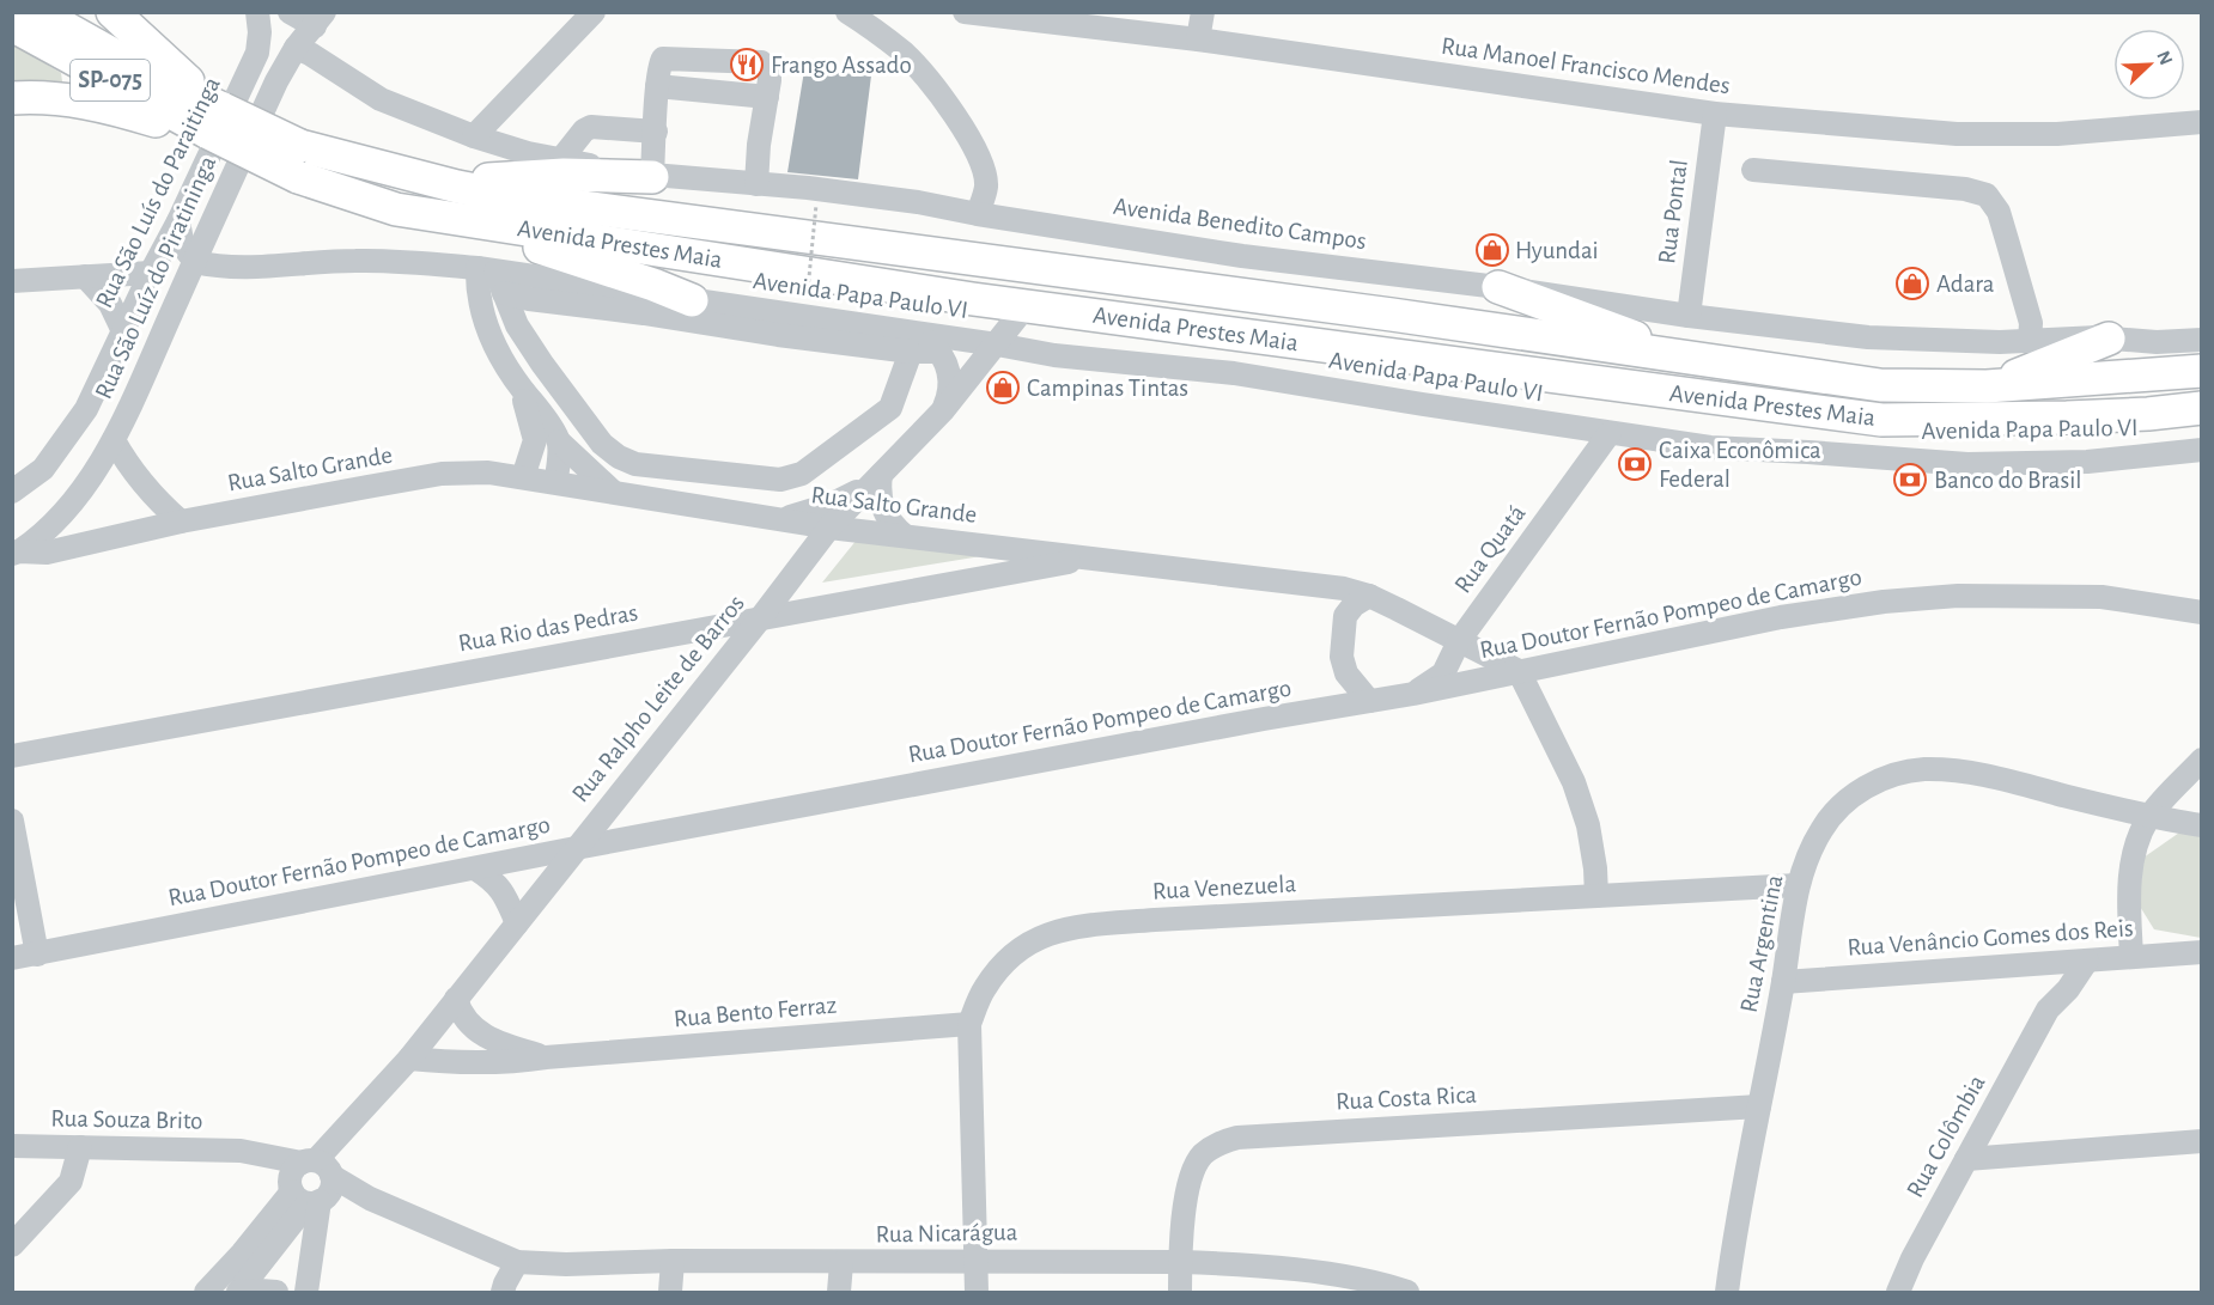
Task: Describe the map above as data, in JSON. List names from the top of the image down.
{
  "streets": {
    "highway": ["SP-075", "Avenida Prestes Maia"],
    "street": [
      "Rua Manoel Francisco Mendes",
      "Rua São Luís do Paraitinga",
      "Rua Pontal",
      "Avenida Benedito Campos",
      "Rua São Luíz do Piratininga",
      "Avenida Papa Paulo VI",
      "Rua Salto Grande",
      "Rua Quatá",
      "Rua Doutor Fernão Pompeo de Camargo",
      "Rua Rio das Pedras",
      "Rua Ralpho Leite de Barros",
      "Rua Venezuela",
      "Rua Venâncio Gomes dos Reis",
      "Rua Argentina",
      "Rua Bento Ferraz",
      "Rua Costa Rica",
      "Rua Souza Brito",
      "Rua Colômbia",
      "Rua Nicarágua"
    ]
  },
  "crossings": [
    ["Rua Manoel Francisco Mendes", "Rua Pontal"],
    ["SP-075", "Avenida Prestes Maia"],
    ["Rua Pontal", "Avenida Benedito Campos"],
    ["Avenida Benedito Campos", "Rua São Luíz do Piratininga"],
    ["Avenida Prestes Maia", "Rua Ralpho Leite de Barros"],
    ["Rua São Luíz do Piratininga", "Avenida Papa Paulo VI"],
    ["Rua São Luíz do Piratininga", "Rua Salto Grande"],
    ["Avenida Papa Paulo VI", "Rua Quatá"],
    ["Avenida Papa Paulo VI", "Rua Ralpho Leite de Barros"],
    ["Rua Salto Grande", "Rua Quatá"],
    ["Rua Salto Grande", "Rua Doutor Fernão Pompeo de Camargo"],
    ["Rua Salto Grande", "Rua Rio das Pedras"],
    ["Rua Salto Grande", "Rua Ralpho Leite de Barros"],
    ["Rua Quatá", "Rua Doutor Fernão Pompeo de Camargo"],
    ["Rua Doutor Fernão Pompeo de Camargo", "Rua Ralpho Leite de Barros"],
    ["Rua Rio das Pedras", "Rua Ralpho Leite de Barros"],
    ["Rua Ralpho Leite de Barros", "Rua Bento Ferraz"],
    ["Rua Ralpho Leite de Barros", "Rua Souza Brito"],
    ["Rua Venezuela", "Rua Argentina"],
    ["Rua Venezuela", "Rua Bento Ferraz"],
    ["Rua Venezuela", "Rua Nicarágua"],
    ["Rua Venâncio Gomes dos Reis", "Rua Argentina"],
    ["Rua Venâncio Gomes dos Reis", "Rua Colômbia"],
    ["Rua Argentina", "Rua Costa Rica"],
    ["Rua Costa Rica", "Rua Nicarágua"],
    ["Rua Souza Brito", "Rua Nicarágua"]
  ],
  "places": {
    "restaurant": ["Frango Assado"],
    "shop": ["Hyundai", "Adara", "Campinas Tintas"],
    "bank": ["Caixa Econômica Federal", "Banco do Brasil"]
  },
  "north": "top right"
}
